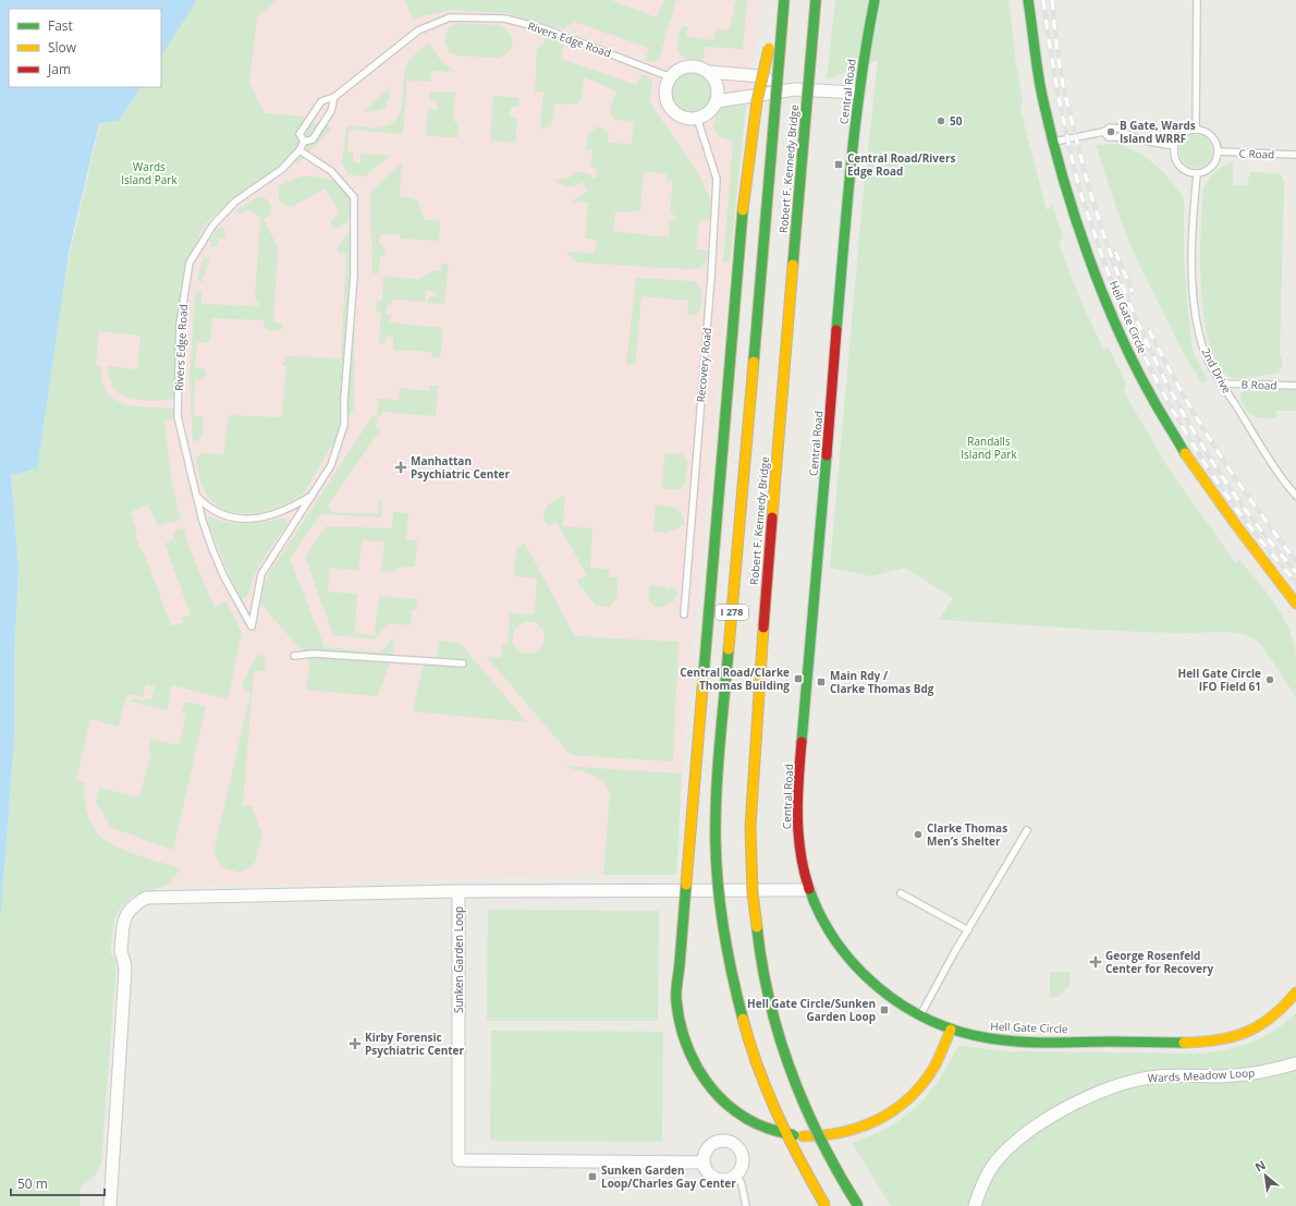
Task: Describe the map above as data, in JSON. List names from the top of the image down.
{
  "streets": {
    "main road": [
      "Central Road",
      "Robert F. Kennedy Bridge",
      "Hell Gate Circle",
      "I 278"
    ],
    "street": ["Sunken Garden Loop", "Wards Meadow Loop"],
    "lane": [
      "Rivers Edge Road",
      "C Road",
      "Recovery Road",
      "2nd Drive",
      "B Road"
    ]
  },
  "crossings": [
    ["Rivers Edge Road", "Recovery Road"],
    ["Central Road", "Hell Gate Circle"],
    ["Central Road", "Sunken Garden Loop"],
    ["C Road", "2nd Drive"],
    ["Hell Gate Circle", "Sunken Garden Loop"],
    ["2nd Drive", "B Road"]
  ],
  "parks": ["Wards Island Park", "Randalls Island Park"],
  "places": {
    "other": [
      "50",
      "B Gate, Wards Island WRRF",
      "Hell Gate Circle IFO Field 61",
      "Clarke Thomas Men’s Shelter"
    ],
    "transit": [
      "Central Road/Rivers Edge Road",
      "Central Road/Clarke Thomas Building",
      "Main Rdy / Clarke Thomas Bdg",
      "Hell Gate Circle/Sunken Garden Loop",
      "Sunken Garden Loop/Charles Gay Center"
    ],
    "health": ["Manhattan Psychiatric Center", "George Rosenfeld Center for Recovery", "Kirby Forensic Psychiatric Center"]
  },
  "legend": ["Fast", "Slow", "Jam"],
  "scale_bar": "50 m",
  "north": "top left"
}
